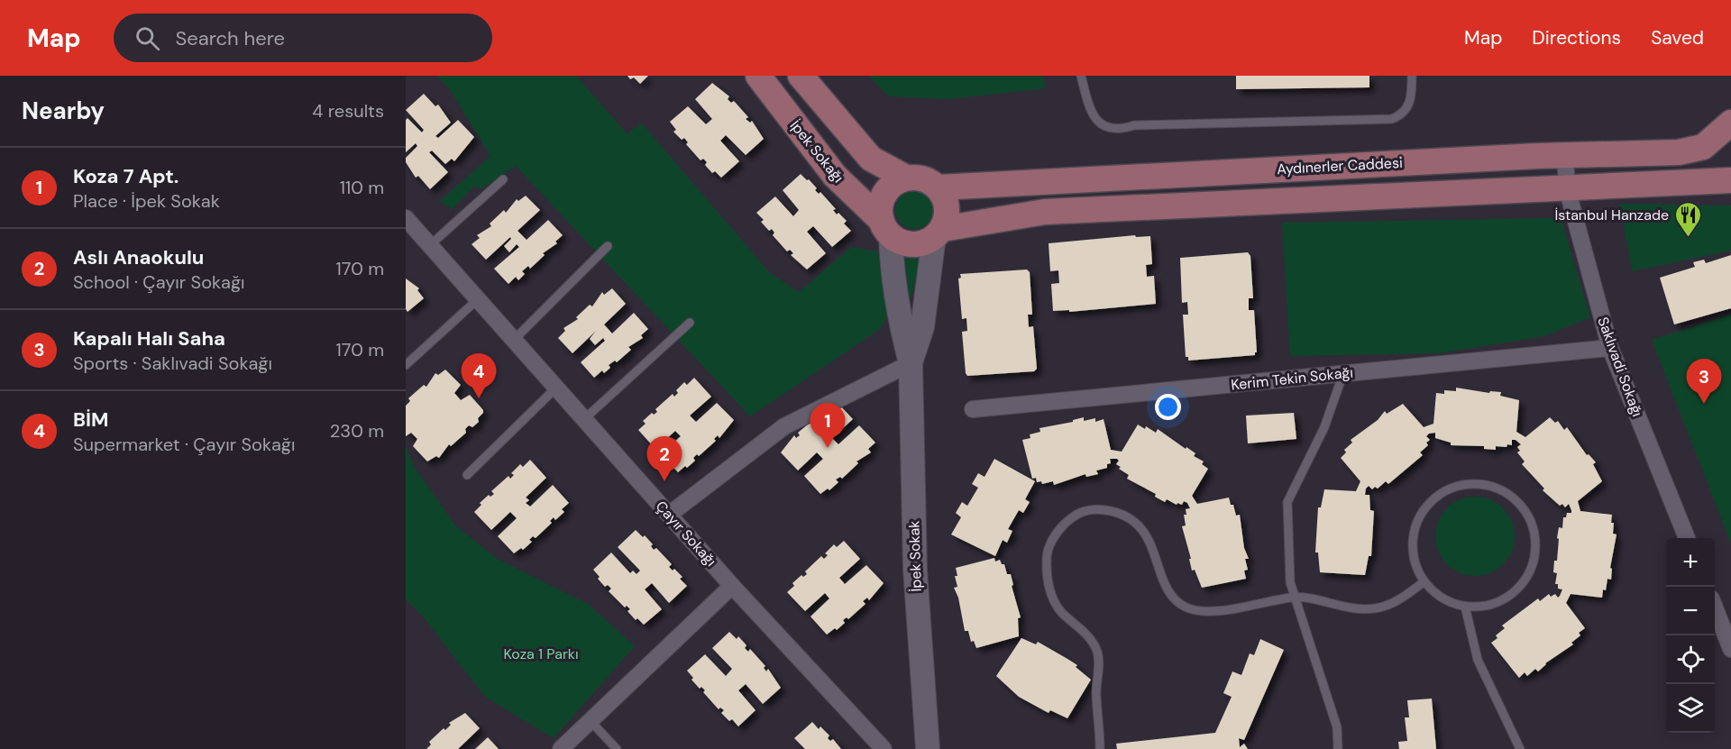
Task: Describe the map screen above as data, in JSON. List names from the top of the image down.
{
  "streets": {
    "main road": ["İpek Sokağı", "Aydınerler Caddesi"],
    "street": [
      "Saklıvadi Sokağı",
      "Kerim Tekin Sokağı",
      "Çayır Sokağı",
      "İpek Sokak"
    ]
  },
  "crossings": [
    ["İpek Sokağı", "Aydınerler Caddesi"],
    ["Aydınerler Caddesi", "Saklıvadi Sokağı"],
    ["Saklıvadi Sokağı", "Kerim Tekin Sokağı"]
  ],
  "parks": ["Koza 1 Parkı"],
  "places": {
    "restaurant": ["İstanbul Hanzade"]
  },
  "page": {
    "header": "Map",
    "search": "Search here",
    "nav": ["Map", "Directions", "Saved"],
    "heading": ["Nearby", "4 results"],
    "list": [
      {
        "mark": "1",
        "name": "Koza 7 Apt.",
        "note": "Place · İpek Sokak",
        "value": "110 m"
      },
      {
        "mark": "2",
        "name": "Aslı Anaokulu",
        "note": "School · Çayır Sokağı",
        "value": "170 m"
      },
      {
        "mark": "3",
        "name": "Kapalı Halı Saha",
        "note": "Sports · Saklıvadi Sokağı",
        "value": "170 m"
      },
      {
        "mark": "4",
        "name": "BİM",
        "note": "Supermarket · Çayır Sokağı",
        "value": "230 m"
      }
    ],
    "pins": [
      "4",
      "3",
      "1",
      "2"
    ],
    "map_buttons": ["+", "−"]
  }
}
